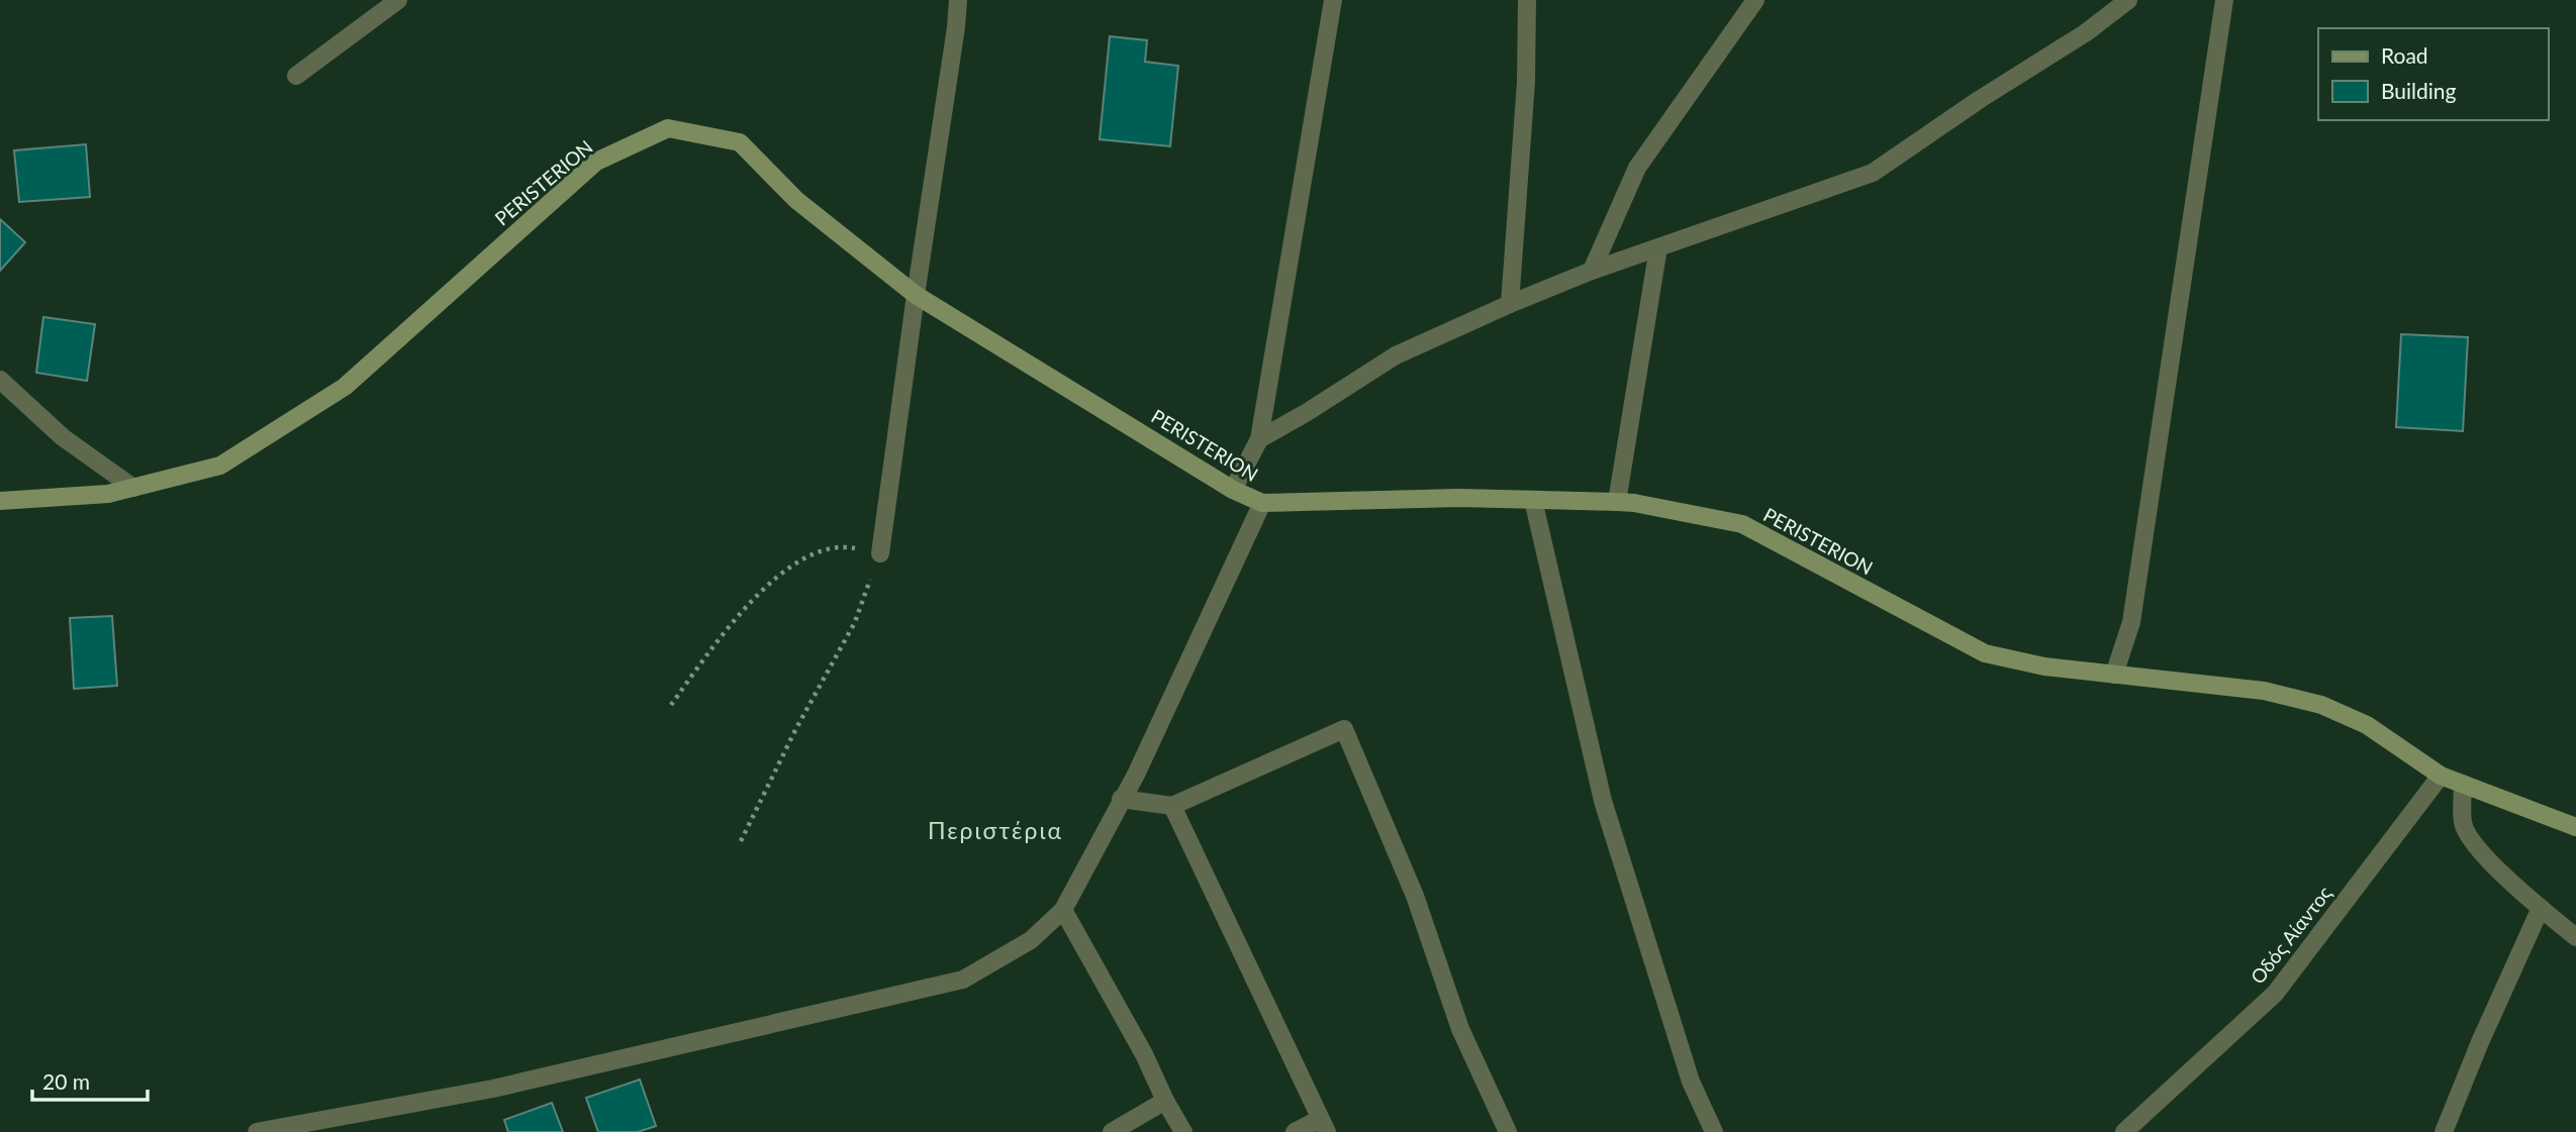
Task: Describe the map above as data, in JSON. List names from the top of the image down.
{
  "streets": {
    "street": ["PERISTERION", "Οδός Αίαντος"]
  },
  "crossings": [
    ["PERISTERION", "Οδός Αίαντος"]
  ],
  "districts": ["Περιστέρια"],
  "legend": ["Road", "Building"],
  "scale_bar": "20 m"
}
